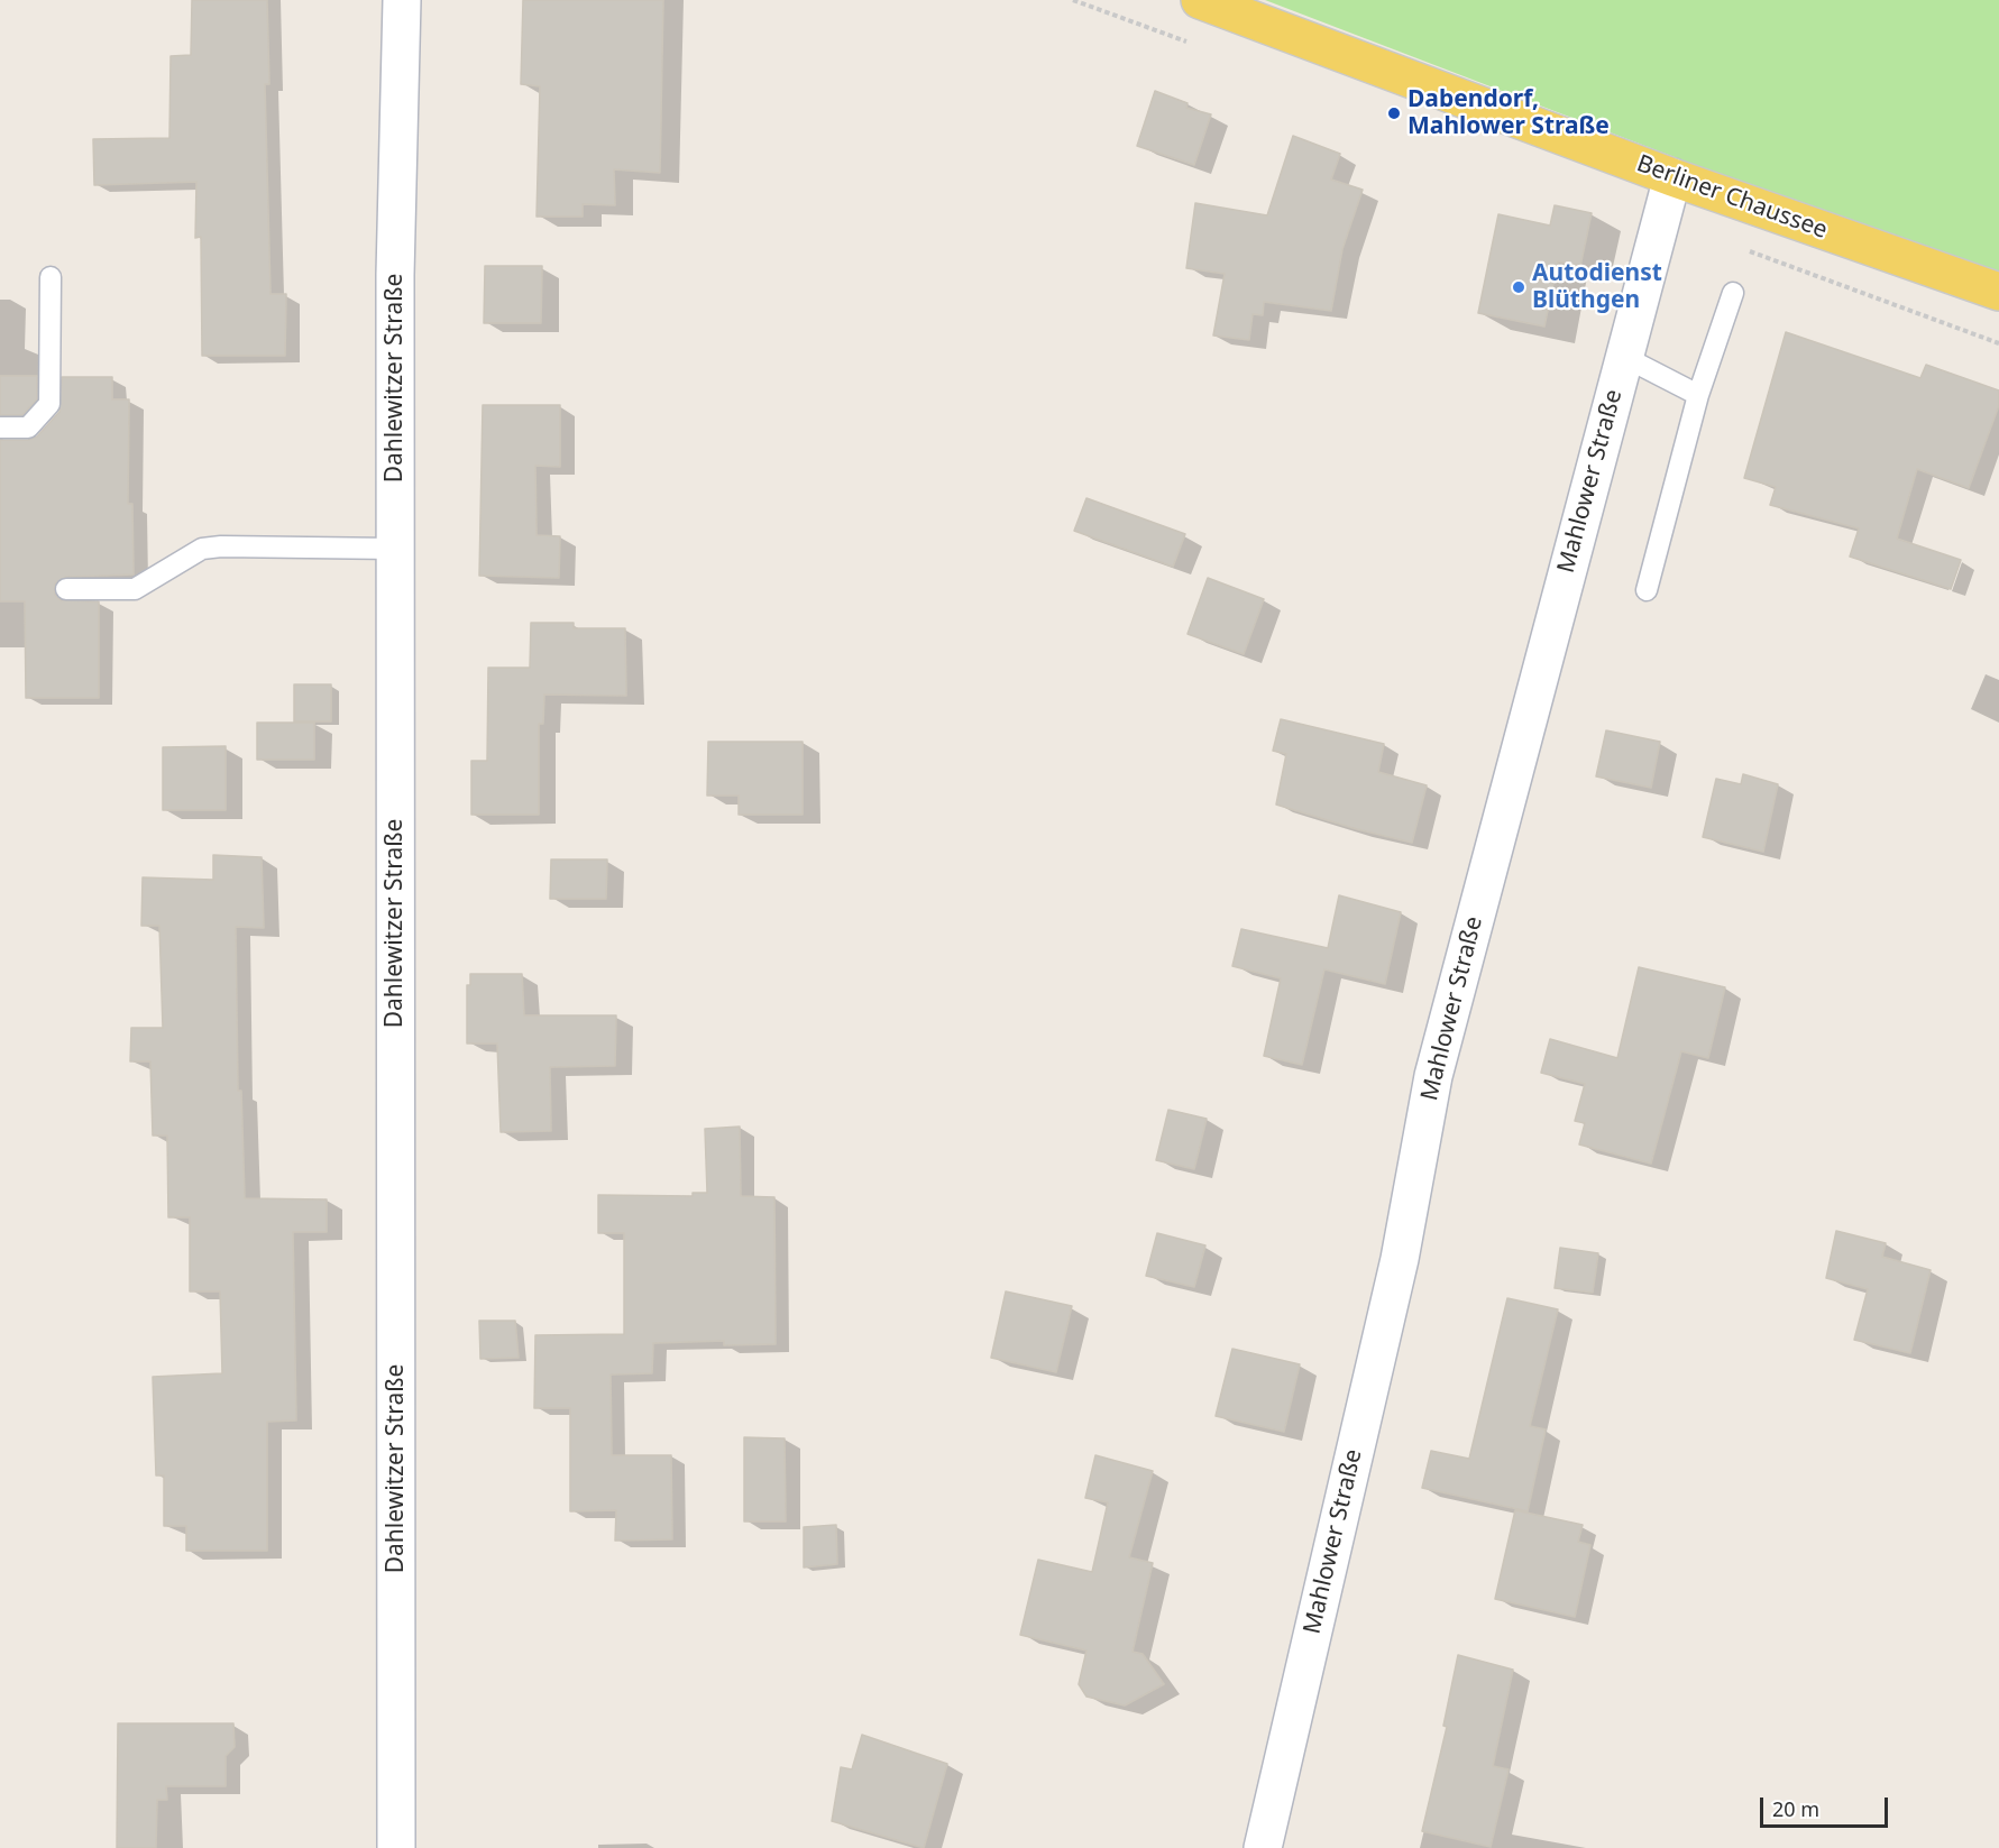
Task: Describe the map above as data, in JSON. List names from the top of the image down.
{
  "streets": {
    "main road": ["Berliner Chaussee"],
    "street": ["Dahlewitzer Straße", "Mahlower Straße"]
  },
  "crossings": [
    ["Berliner Chaussee", "Mahlower Straße"]
  ],
  "places": ["Dabendorf, Mahlower Straße", "Autodienst Blüthgen"],
  "scale_bar": "20 m"
}
